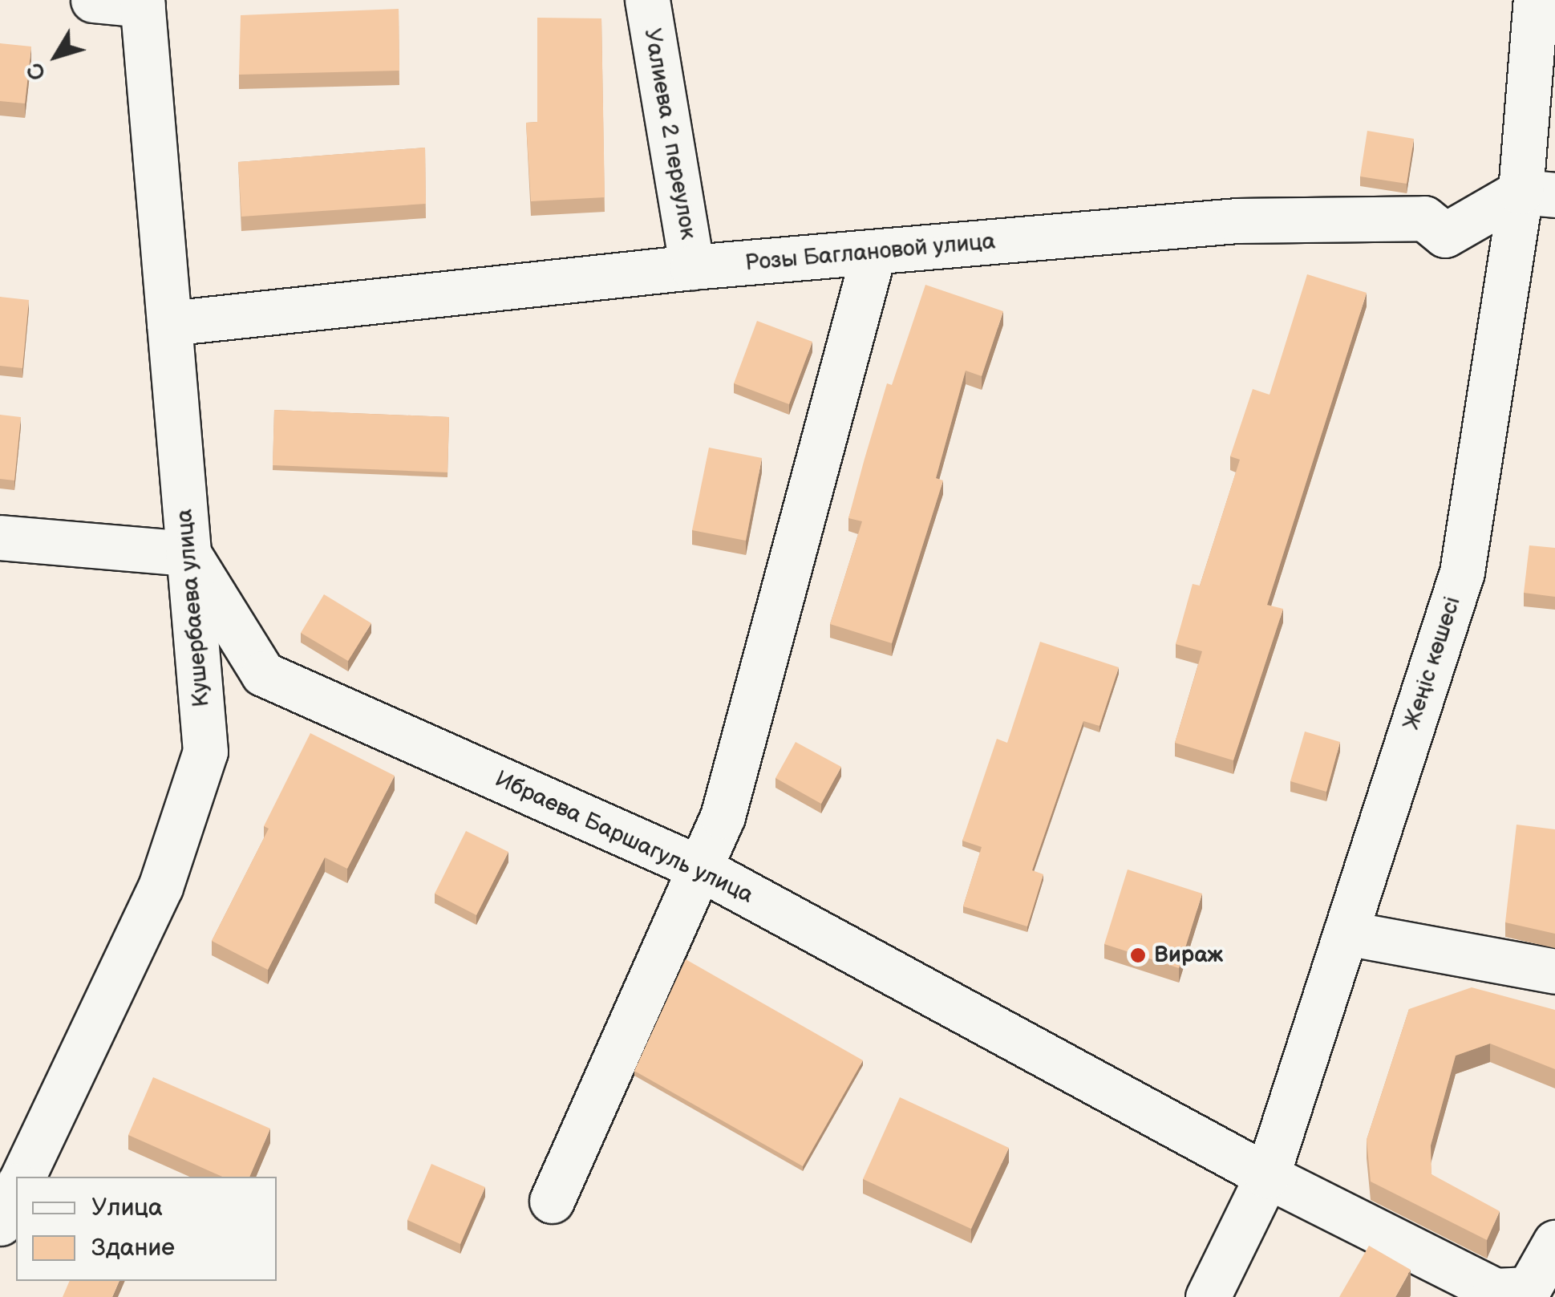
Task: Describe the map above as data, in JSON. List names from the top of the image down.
{
  "streets": {
    "street": [
      "Уалиева 2 переулок",
      "Розы Баглановой улица",
      "Кушербаева улица",
      "Жеңіс көшесі",
      "Ибраева Баршагуль улица"
    ]
  },
  "crossings": [
    ["Уалиева 2 переулок", "Розы Баглановой улица"],
    ["Розы Баглановой улица", "Кушербаева улица"],
    ["Розы Баглановой улица", "Жеңіс көшесі"],
    ["Кушербаева улица", "Ибраева Баршагуль улица"],
    ["Жеңіс көшесі", "Ибраева Баршагуль улица"]
  ],
  "places": ["Вираж"],
  "legend": ["Улица", "Здание"],
  "north": "bottom left"
}
